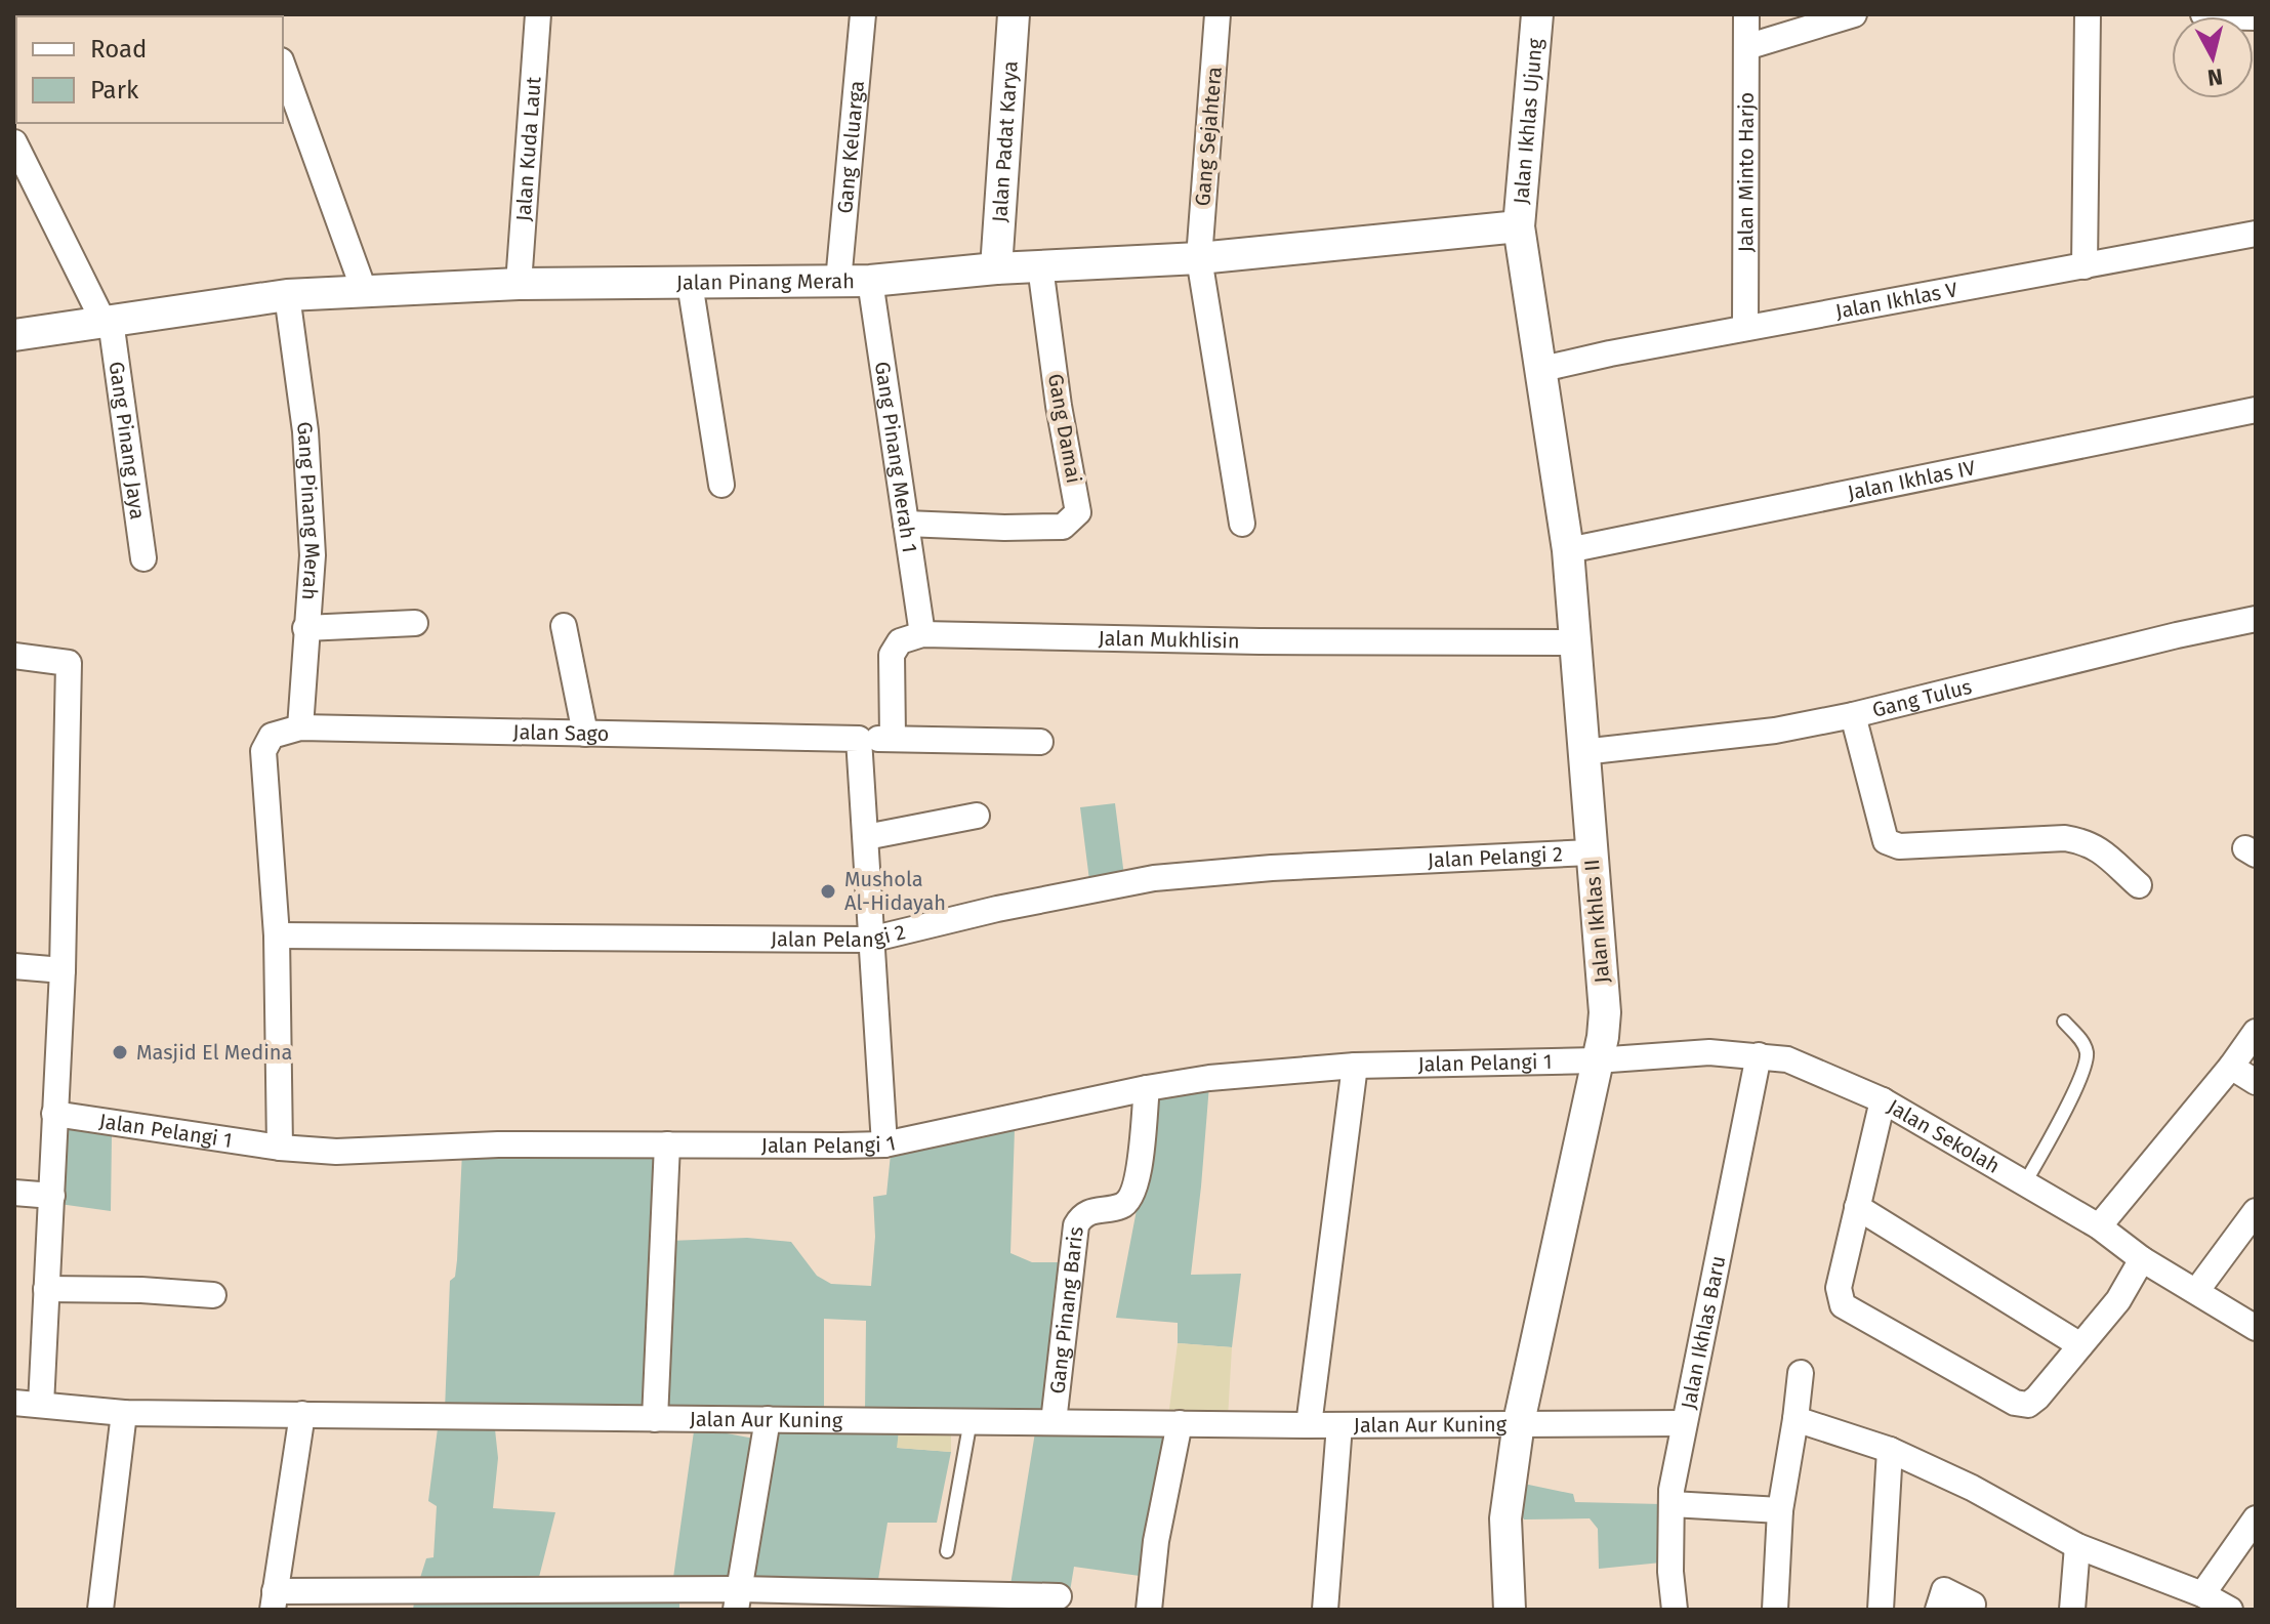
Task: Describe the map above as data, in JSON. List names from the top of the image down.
{
  "streets": {
    "street": [
      "Jalan Ikhlas Ujung",
      "Gang Sejahtera",
      "Jalan Padat Karya",
      "Jalan Kuda Laut",
      "Gang Keluarga",
      "Jalan Minto Harjo",
      "Jalan Pinang Merah",
      "Jalan Ikhlas V",
      "Gang Damai",
      "Gang Pinang Jaya",
      "Gang Pinang Merah 1",
      "Jalan Ikhlas IV",
      "Gang Pinang Merah",
      "Jalan Mukhlisin",
      "Gang Tulus",
      "Jalan Sago",
      "Jalan Pelangi 2",
      "Jalan Ikhlas II",
      "Jalan Pelangi 1",
      "Jalan Sekolah",
      "Gang Pinang Baris",
      "Jalan Ikhlas Baru",
      "Jalan Aur Kuning"
    ]
  },
  "crossings": [
    ["Jalan Ikhlas Ujung", "Jalan Pinang Merah"],
    ["Jalan Ikhlas Ujung", "Jalan Ikhlas II"],
    ["Gang Sejahtera", "Jalan Pinang Merah"],
    ["Jalan Padat Karya", "Jalan Pinang Merah"],
    ["Jalan Kuda Laut", "Jalan Pinang Merah"],
    ["Gang Keluarga", "Jalan Pinang Merah"],
    ["Jalan Minto Harjo", "Jalan Ikhlas V"],
    ["Jalan Pinang Merah", "Gang Damai"],
    ["Jalan Pinang Merah", "Gang Pinang Jaya"],
    ["Jalan Pinang Merah", "Gang Pinang Merah 1"],
    ["Jalan Pinang Merah", "Gang Pinang Merah"],
    ["Jalan Pinang Merah", "Jalan Ikhlas II"],
    ["Jalan Ikhlas V", "Jalan Ikhlas II"],
    ["Gang Damai", "Gang Pinang Merah 1"],
    ["Gang Pinang Merah 1", "Jalan Mukhlisin"],
    ["Jalan Ikhlas IV", "Jalan Ikhlas II"],
    ["Gang Pinang Merah", "Jalan Sago"],
    ["Jalan Mukhlisin", "Jalan Ikhlas II"],
    ["Gang Tulus", "Jalan Ikhlas II"],
    ["Jalan Sago", "Jalan Pelangi 2"],
    ["Jalan Sago", "Jalan Pelangi 1"],
    ["Jalan Pelangi 2", "Jalan Ikhlas II"],
    ["Jalan Ikhlas II", "Jalan Pelangi 1"],
    ["Jalan Ikhlas II", "Jalan Sekolah"],
    ["Jalan Ikhlas II", "Jalan Aur Kuning"],
    ["Jalan Pelangi 1", "Jalan Sekolah"],
    ["Jalan Pelangi 1", "Gang Pinang Baris"],
    ["Jalan Sekolah", "Jalan Ikhlas Baru"],
    ["Gang Pinang Baris", "Jalan Aur Kuning"],
    ["Jalan Ikhlas Baru", "Jalan Aur Kuning"]
  ],
  "places": ["Mushola Al-Hidayah", "Masjid El Medina"],
  "legend": ["Road", "Park"],
  "north": "bottom"
}
